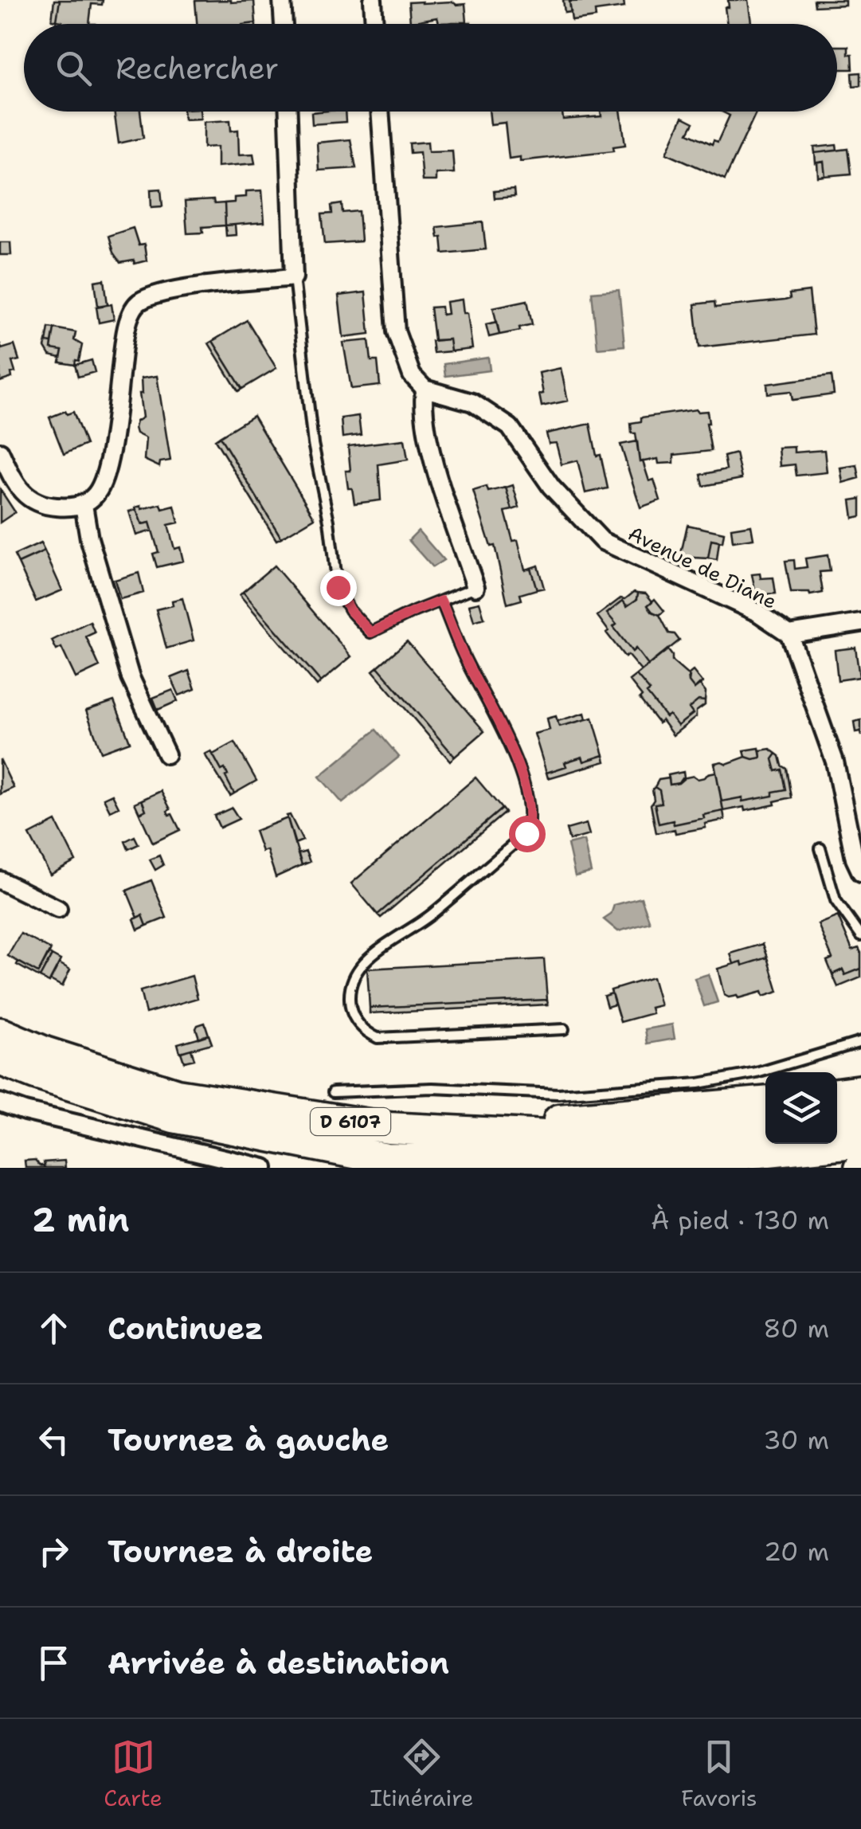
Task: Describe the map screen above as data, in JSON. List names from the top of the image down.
{
  "streets": {
    "highway": ["D 6107"],
    "street": ["Avenue de Diane"]
  },
  "page": {
    "search": "Rechercher",
    "heading": ["2 min", "À pied · 130 m"],
    "list": [
      ["Continuez", "80 m"],
      ["Tournez à gauche", "30 m"],
      ["Tournez à droite", "20 m"],
      "Arrivée à destination"
    ],
    "nav": ["Carte", "Itinéraire", "Favoris"]
  }
}
